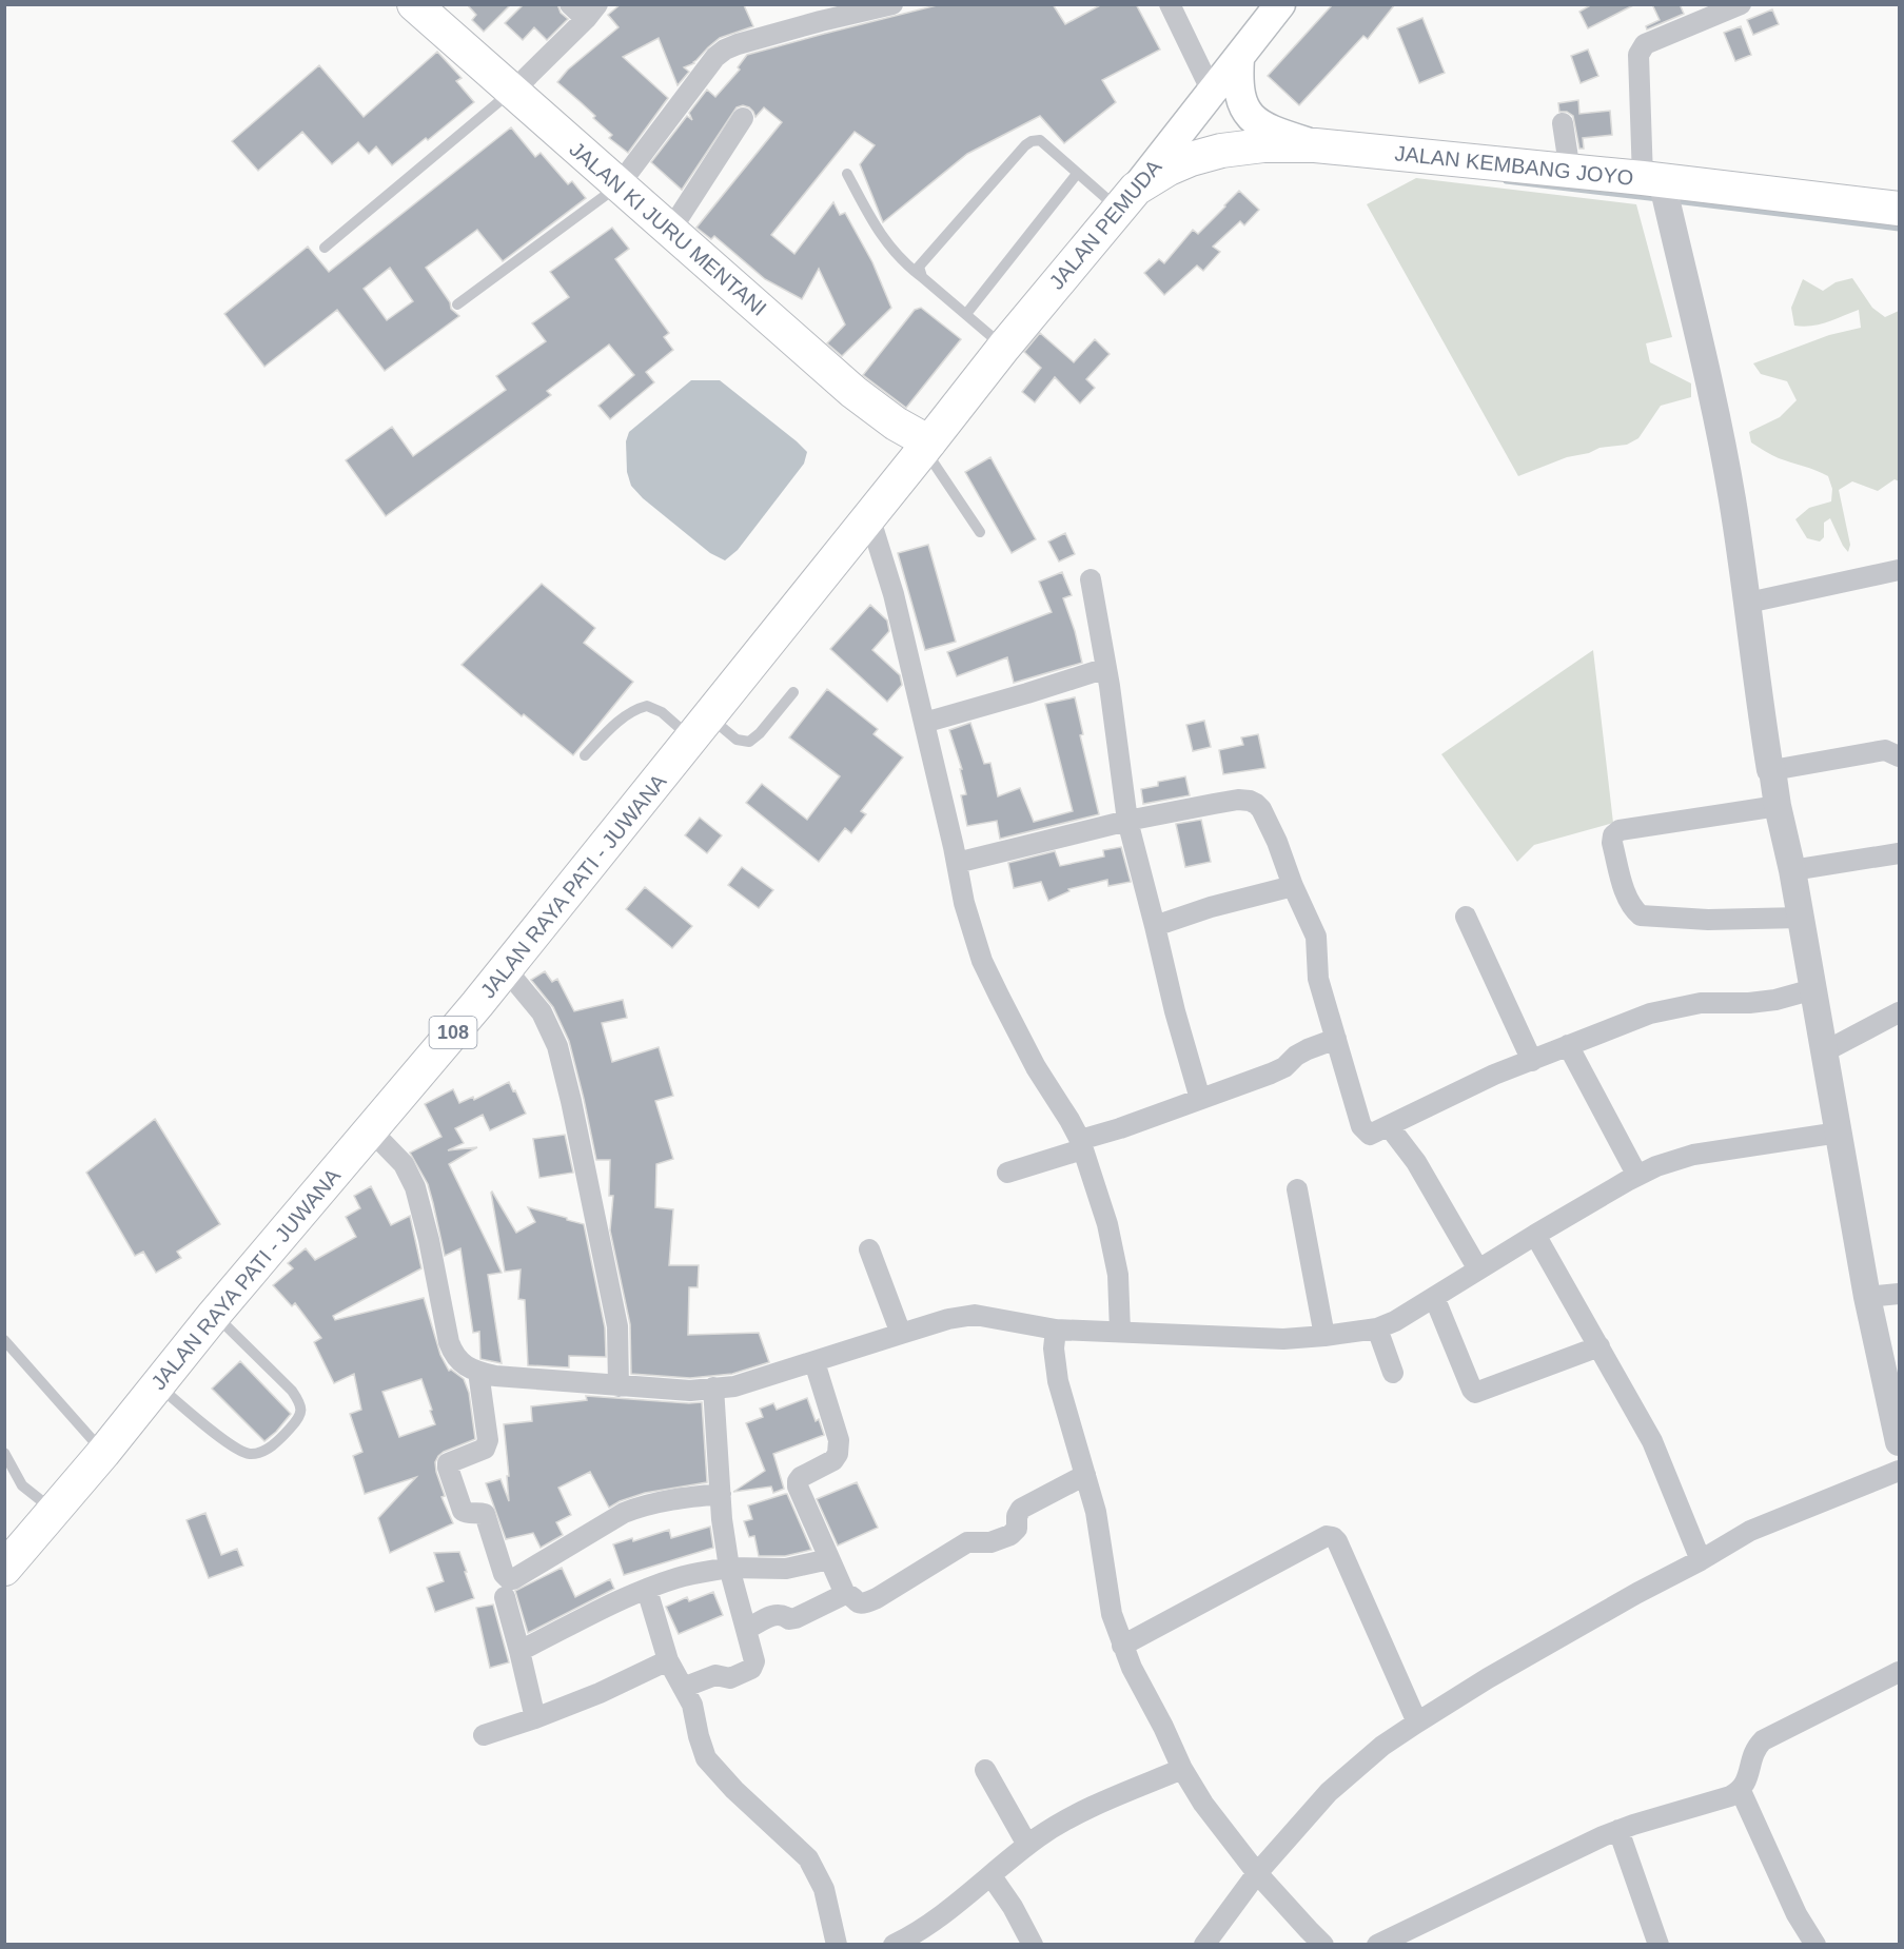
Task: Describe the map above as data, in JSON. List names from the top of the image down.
{
  "streets": {
    "main road": [
      "JALAN KEMBANG JOYO",
      "JALAN PEMUDA",
      "JALAN KI JURU MENTANI",
      "JALAN RAYA PATI - JUWANA",
      "108"
    ]
  },
  "crossings": [
    ["JALAN KEMBANG JOYO", "JALAN PEMUDA"],
    ["JALAN PEMUDA", "JALAN KI JURU MENTANI"],
    ["JALAN PEMUDA", "JALAN RAYA PATI - JUWANA"]
  ]
}
